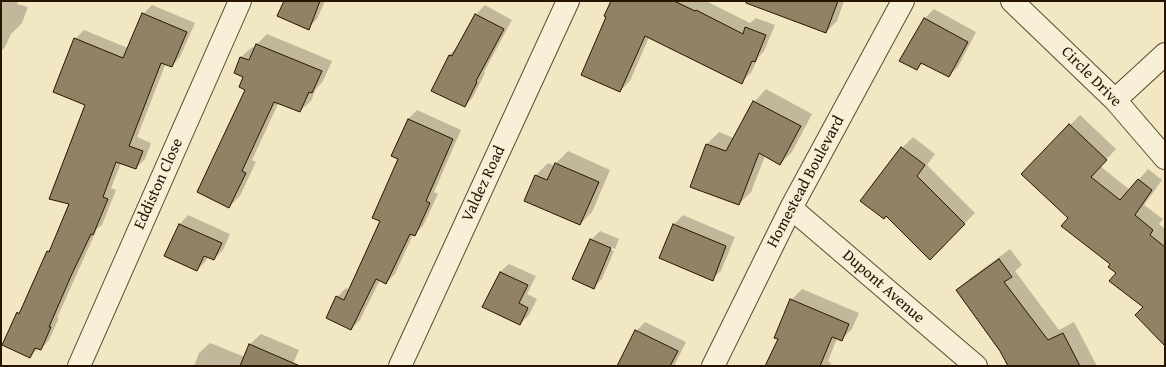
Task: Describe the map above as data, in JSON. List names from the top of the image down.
{
  "streets": {
    "street": [
      "Circle Drive",
      "Homestead Boulevard",
      "Eddiston Close",
      "Valdez Road",
      "Dupont Avenue"
    ]
  },
  "crossings": [
    ["Homestead Boulevard", "Dupont Avenue"]
  ]
}
